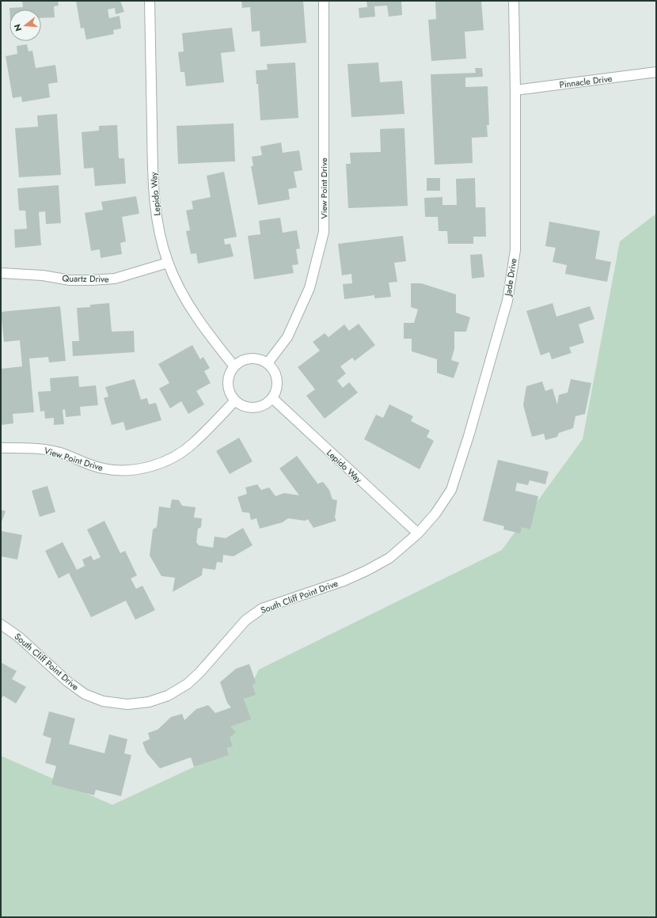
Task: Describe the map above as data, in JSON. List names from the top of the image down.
{
  "streets": {
    "street": [
      "Pinnacle Drive",
      "View Point Drive",
      "Lepido Way",
      "Jade Drive",
      "Quartz Drive",
      "South Cliff Point Drive"
    ]
  },
  "crossings": [
    ["Pinnacle Drive", "Jade Drive"],
    ["View Point Drive", "Lepido Way"],
    ["Lepido Way", "Jade Drive"],
    ["Lepido Way", "Quartz Drive"],
    ["Lepido Way", "South Cliff Point Drive"],
    ["Jade Drive", "South Cliff Point Drive"]
  ],
  "north": "left"
}
